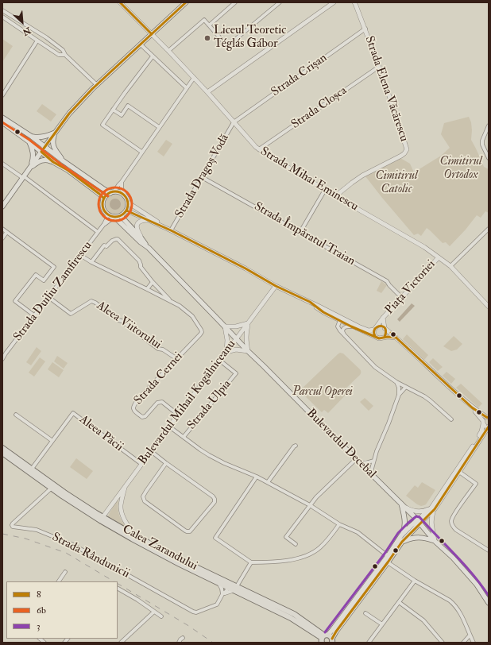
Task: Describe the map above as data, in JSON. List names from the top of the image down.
{
  "streets": {
    "main road": ["Bulevardul Decebal", "Calea Zarandului"],
    "street": [
      "Strada Crișan",
      "Strada Elena Văcărescu",
      "Strada Cloșca",
      "Strada Dragoș Vodă",
      "Strada Mihai Eminescu",
      "Strada Împăratul Traian",
      "Piața Victoriei",
      "Strada Duiliu Zamfirescu",
      "Aleea Viitorului",
      "Strada Cernei",
      "Bulevardul Mihail Kogălniceanu",
      "Strada Ulpia",
      "Aleea Păcii",
      "Strada Rândunicii"
    ]
  },
  "crossings": [
    ["Strada Crișan", "Strada Elena Văcărescu"],
    ["Strada Crișan", "Strada Dragoș Vodă"],
    ["Strada Crișan", "Strada Mihai Eminescu"],
    ["Strada Elena Văcărescu", "Strada Cloșca"],
    ["Strada Elena Văcărescu", "Strada Mihai Eminescu"],
    ["Strada Cloșca", "Strada Mihai Eminescu"],
    ["Strada Dragoș Vodă", "Strada Mihai Eminescu"],
    ["Strada Dragoș Vodă", "Strada Împăratul Traian"],
    ["Strada Mihai Eminescu", "Piața Victoriei"],
    ["Strada Împăratul Traian", "Piața Victoriei"],
    ["Strada Duiliu Zamfirescu", "Aleea Viitorului"],
    ["Aleea Viitorului", "Strada Cernei"],
    ["Strada Cernei", "Bulevardul Mihail Kogălniceanu"],
    ["Bulevardul Mihail Kogălniceanu", "Strada Ulpia"],
    ["Bulevardul Mihail Kogălniceanu", "Aleea Păcii"],
    ["Bulevardul Mihail Kogălniceanu", "Bulevardul Decebal"],
    ["Bulevardul Mihail Kogălniceanu", "Calea Zarandului"],
    ["Aleea Păcii", "Calea Zarandului"],
    ["Calea Zarandului", "Strada Rândunicii"]
  ],
  "parks": ["Cimitirul Ortodox", "Cimitirul Catolic", "Parcul Operei"],
  "places": ["Liceul Teoretic Téglás Gábor"],
  "lines": ["transit line 8", "transit line 6b", "transit line 3"],
  "legend": ["8", "6b", "3"],
  "north": "bottom right"
}
